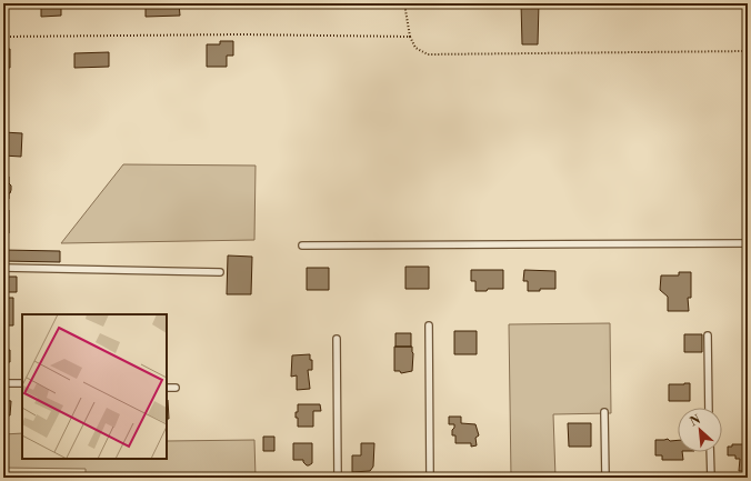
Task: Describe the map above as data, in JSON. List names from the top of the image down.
{
  "north": "top left"
}
